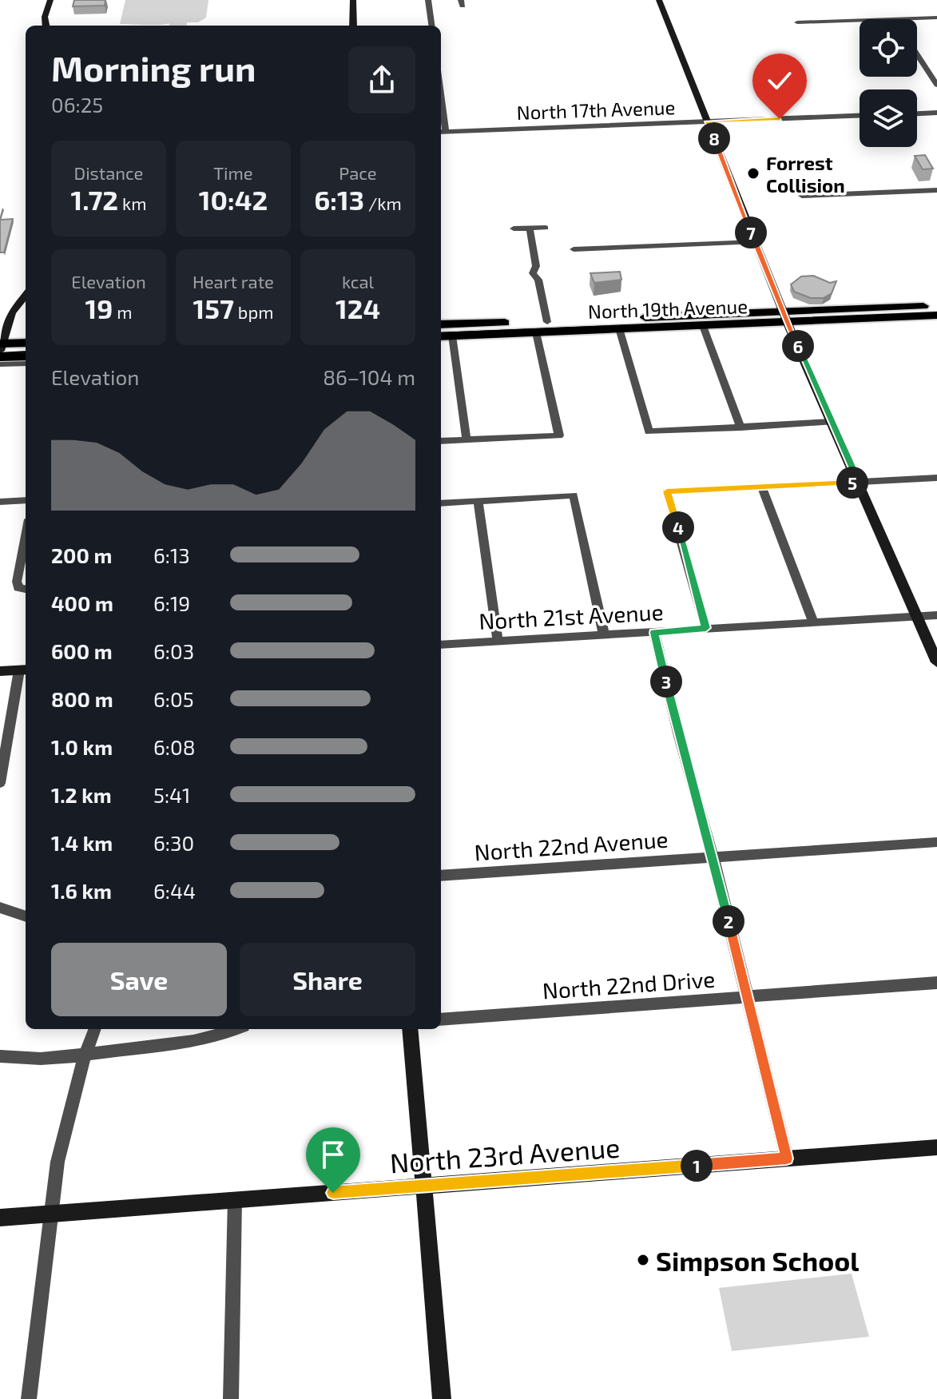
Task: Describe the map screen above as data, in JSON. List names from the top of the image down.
{
  "streets": {
    "main road": ["North 19th Avenue"],
    "street": [
      "North 17th Avenue",
      "North 21st Avenue",
      "North 22nd Avenue",
      "North 22nd Drive",
      "North 23rd Avenue"
    ]
  },
  "places": ["Forrest Collision", "Simpson School"],
  "page": {
    "heading": ["Morning run", "06:25"],
    "pins": [
      "8",
      "7",
      "6",
      "5",
      "4",
      "3",
      "2",
      "1"
    ],
    "stats": [
      ["Distance", "1.72 km"],
      ["Time", "10:42"],
      ["Pace", "6:13 /km"],
      ["Elevation", "19 m"],
      ["Heart rate", "157 bpm"],
      ["kcal", "124"]
    ],
    "chart": ["Elevation", "86–104 m"],
    "list": [
      {
        "name": "200 m",
        "note": "6:13"
      },
      {
        "name": "400 m",
        "note": "6:19"
      },
      {
        "name": "600 m",
        "note": "6:03"
      },
      {
        "name": "800 m",
        "note": "6:05"
      },
      {
        "name": "1.0 km",
        "note": "6:08"
      },
      {
        "name": "1.2 km",
        "note": "5:41"
      },
      {
        "name": "1.4 km",
        "note": "6:30"
      },
      {
        "name": "1.6 km",
        "note": "6:44"
      }
    ],
    "buttons": ["Save", "Share"]
  }
}
